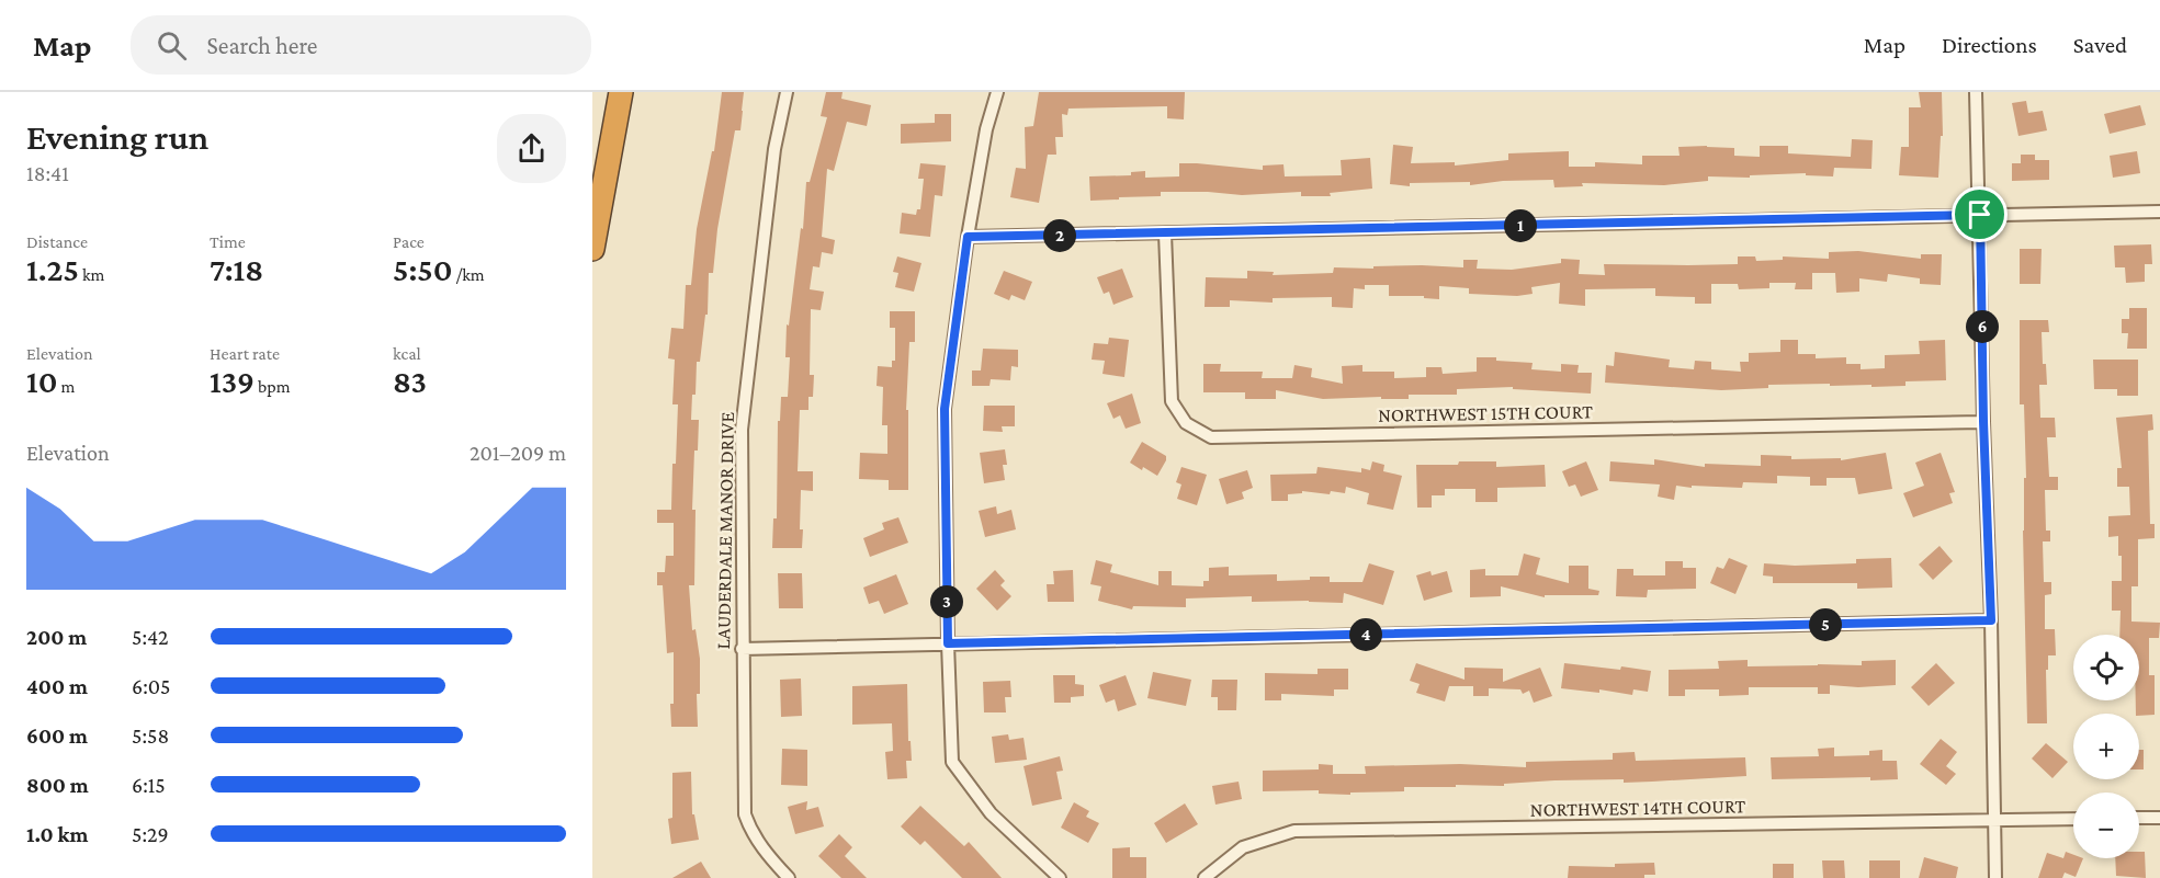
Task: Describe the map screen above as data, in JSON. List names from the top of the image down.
{
  "streets": {
    "street": ["NORTHWEST 15TH COURT", "LAUDERDALE MANOR DRIVE", "NORTHWEST 14TH COURT"]
  },
  "page": {
    "header": "Map",
    "search": "Search here",
    "nav": ["Map", "Directions", "Saved"],
    "heading": ["Evening run", "18:41"],
    "stats": [
      ["Distance", "1.25 km"],
      ["Time", "7:18"],
      ["Pace", "5:50 /km"],
      ["Elevation", "10 m"],
      ["Heart rate", "139 bpm"],
      ["kcal", "83"]
    ],
    "pins": [
      "1",
      "2",
      "6",
      "3",
      "5",
      "4"
    ],
    "chart": ["Elevation", "201–209 m"],
    "list": [
      {
        "name": "200 m",
        "note": "5:42"
      },
      {
        "name": "400 m",
        "note": "6:05"
      },
      {
        "name": "600 m",
        "note": "5:58"
      },
      {
        "name": "800 m",
        "note": "6:15"
      },
      {
        "name": "1.0 km",
        "note": "5:29"
      }
    ],
    "map_buttons": ["+", "−"]
  }
}
